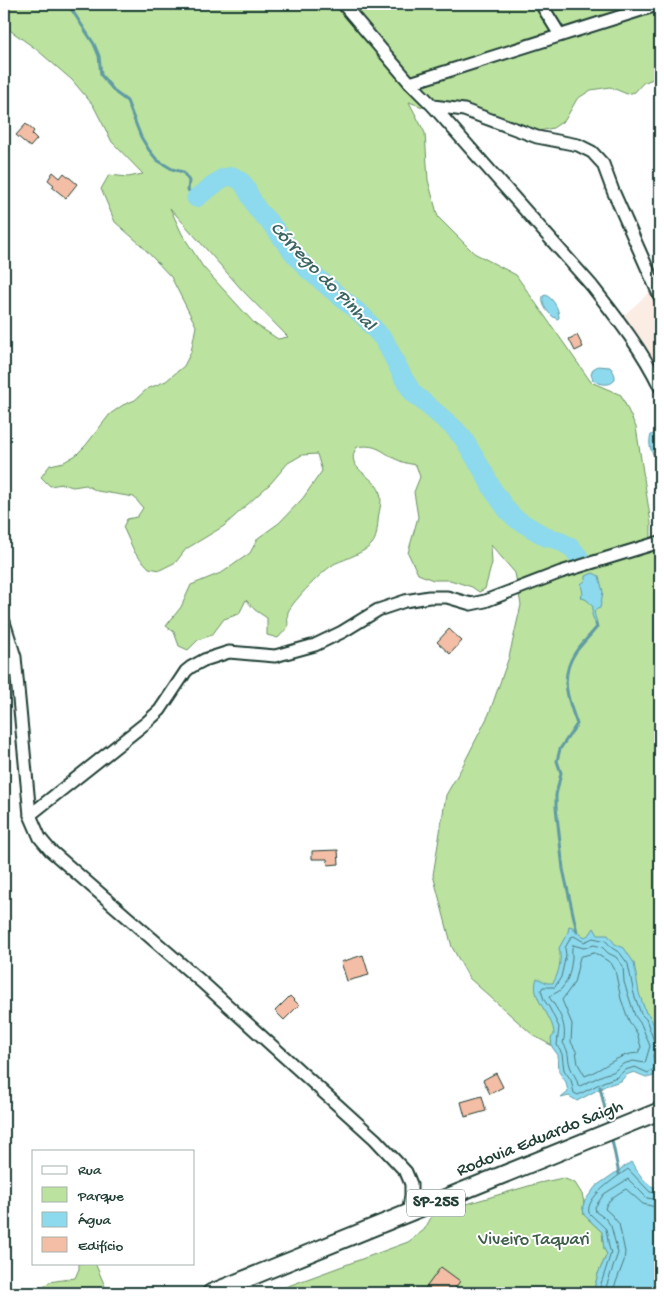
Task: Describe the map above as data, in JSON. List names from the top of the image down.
{
  "streets": {
    "highway": ["Rodovia Eduardo Saigh", "SP-255"]
  },
  "water": ["Córrego do Pinhal"],
  "parks": ["Viveiro Taquari"],
  "legend": [
    "Rua",
    "Parque",
    "Água",
    "Edifício"
  ]
}
